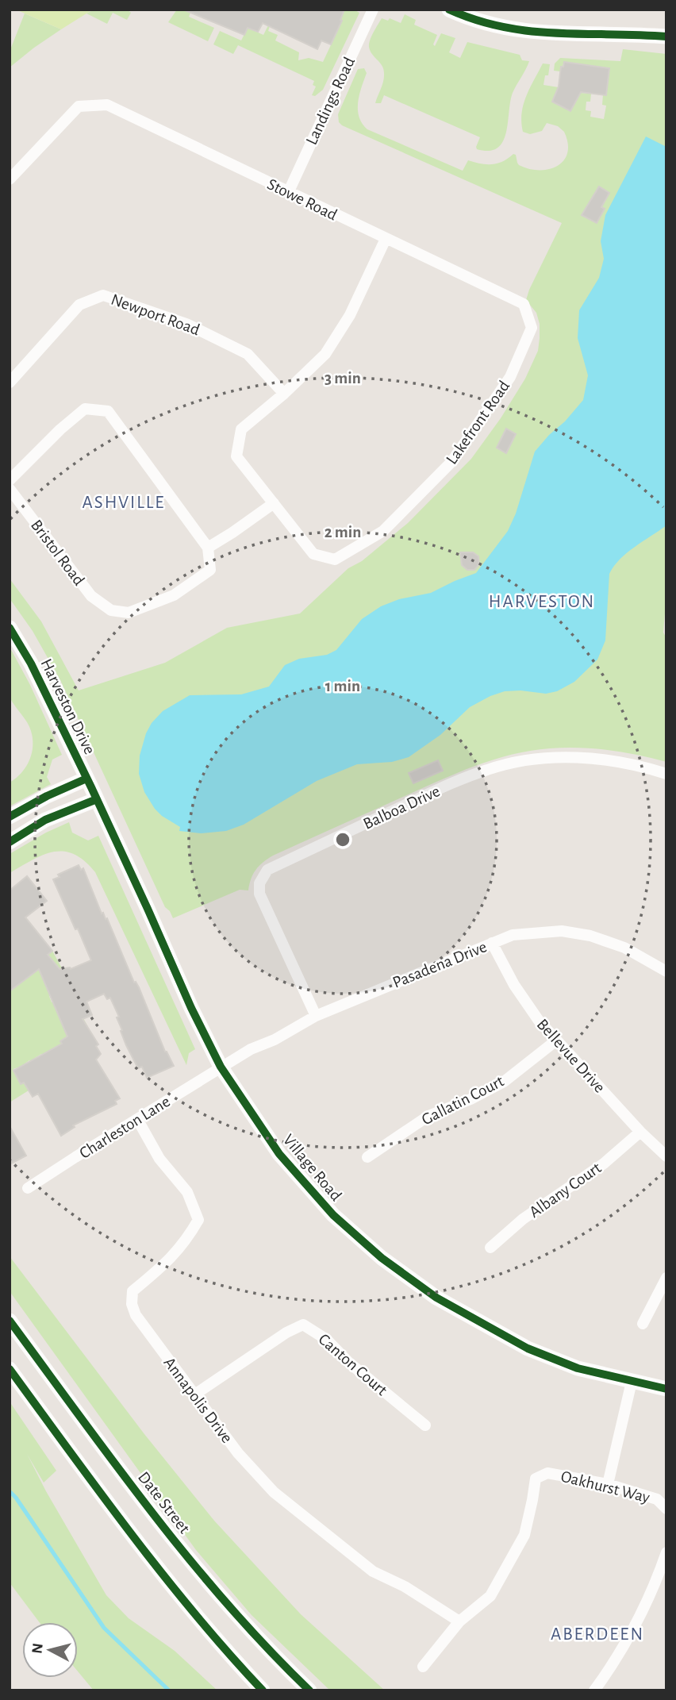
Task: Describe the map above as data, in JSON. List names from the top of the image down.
{
  "streets": {
    "street": [
      "Landings Road",
      "Stowe Road",
      "Newport Road",
      "Lakefront Road",
      "Bristol Road",
      "Harveston Drive",
      "Balboa Drive",
      "Pasadena Drive",
      "Bellevue Drive",
      "Gallatin Court",
      "Charleston Lane",
      "Village Road",
      "Albany Court",
      "Canton Court",
      "Annapolis Drive",
      "Oakhurst Way",
      "Date Street"
    ]
  },
  "crossings": [
    ["Landings Road", "Stowe Road"],
    ["Stowe Road", "Lakefront Road"],
    ["Harveston Drive", "Village Road"],
    ["Balboa Drive", "Pasadena Drive"],
    ["Pasadena Drive", "Bellevue Drive"],
    ["Pasadena Drive", "Charleston Lane"],
    ["Pasadena Drive", "Village Road"],
    ["Bellevue Drive", "Gallatin Court"],
    ["Bellevue Drive", "Albany Court"],
    ["Charleston Lane", "Village Road"],
    ["Charleston Lane", "Annapolis Drive"],
    ["Canton Court", "Annapolis Drive"],
    ["Annapolis Drive", "Oakhurst Way"]
  ],
  "districts": ["ASHVILLE", "HARVESTON", "ABERDEEN"],
  "north": "left",
  "rings": ["3 min", "2 min", "1 min"]
}
